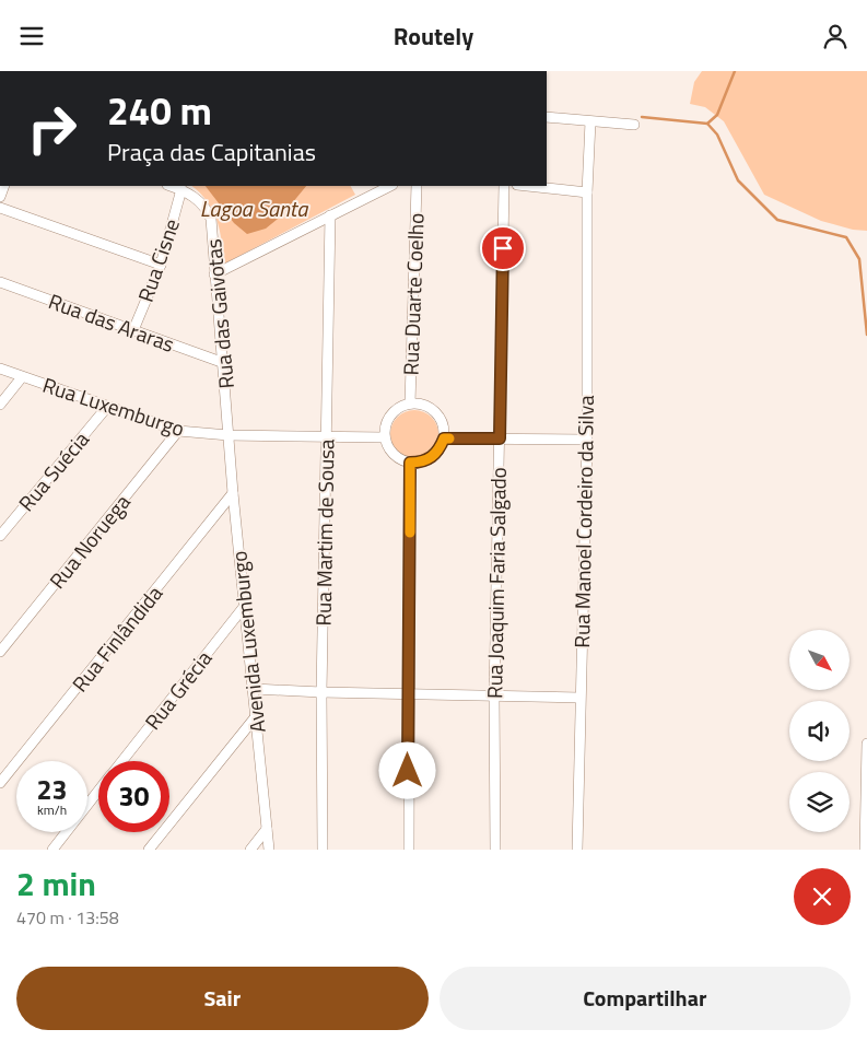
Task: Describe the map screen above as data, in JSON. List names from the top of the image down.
{
  "streets": {
    "street": [
      "Rua Cisne",
      "Rua Duarte Coelho",
      "Rua das Gaivotas",
      "Rua das Araras",
      "Rua Luxemburgo",
      "Rua Suécia",
      "Rua Manoel Cordeiro da Silva",
      "Rua Martim de Sousa",
      "Rua Noruega",
      "Rua Joaquim Faria Salgado",
      "Rua Finlândida",
      "Avenida Luxemburgo",
      "Rua Grécia"
    ]
  },
  "crossings": [
    ["Rua Cisne", "Rua das Gaivotas"],
    ["Rua Cisne", "Rua das Araras"],
    ["Rua Duarte Coelho", "Rua Luxemburgo"],
    ["Rua das Gaivotas", "Rua das Araras"],
    ["Rua das Gaivotas", "Rua Luxemburgo"],
    ["Rua das Gaivotas", "Avenida Luxemburgo"],
    ["Rua Luxemburgo", "Rua Suécia"],
    ["Rua Luxemburgo", "Rua Martim de Sousa"],
    ["Rua Luxemburgo", "Rua Noruega"],
    ["Rua Luxemburgo", "Avenida Luxemburgo"],
    ["Rua Finlândida", "Avenida Luxemburgo"],
    ["Avenida Luxemburgo", "Rua Grécia"]
  ],
  "water": ["Lagoa Santa"],
  "north": "bottom right",
  "page": {
    "header": "Routely",
    "turn": ["240 m", "Praça das Capitanias"],
    "speed": "23 km/h",
    "limit": "30",
    "heading": ["2 min", "470 m · 13:58"],
    "buttons": ["Sair", "Compartilhar"]
  }
}
